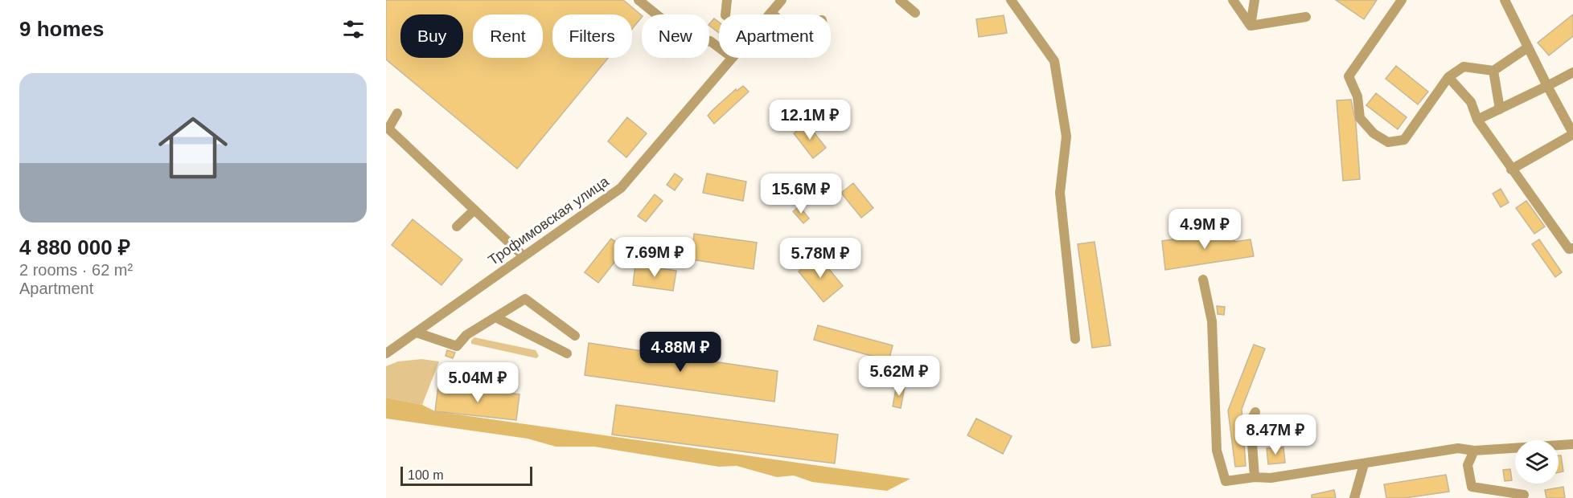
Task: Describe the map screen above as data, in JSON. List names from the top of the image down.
{
  "streets": {
    "street": ["Трофимовская улица"]
  },
  "scale_bar": "100 m",
  "page": {
    "heading": "9 homes",
    "chip": [
      "Buy",
      "Rent",
      "Filters",
      "New",
      "Apartment"
    ],
    "list": [
      {
        "name": "4 880 000 ₽",
        "note": "2 rooms · 62 m² · Apartment"
      }
    ],
    "price": [
      "12.1M ₽",
      "15.6M ₽",
      "4.9M ₽",
      "7.69M ₽",
      "5.78M ₽",
      "4.88M ₽",
      "5.62M ₽",
      "5.04M ₽",
      "8.47M ₽"
    ],
    "scale": "100 m"
  }
}
